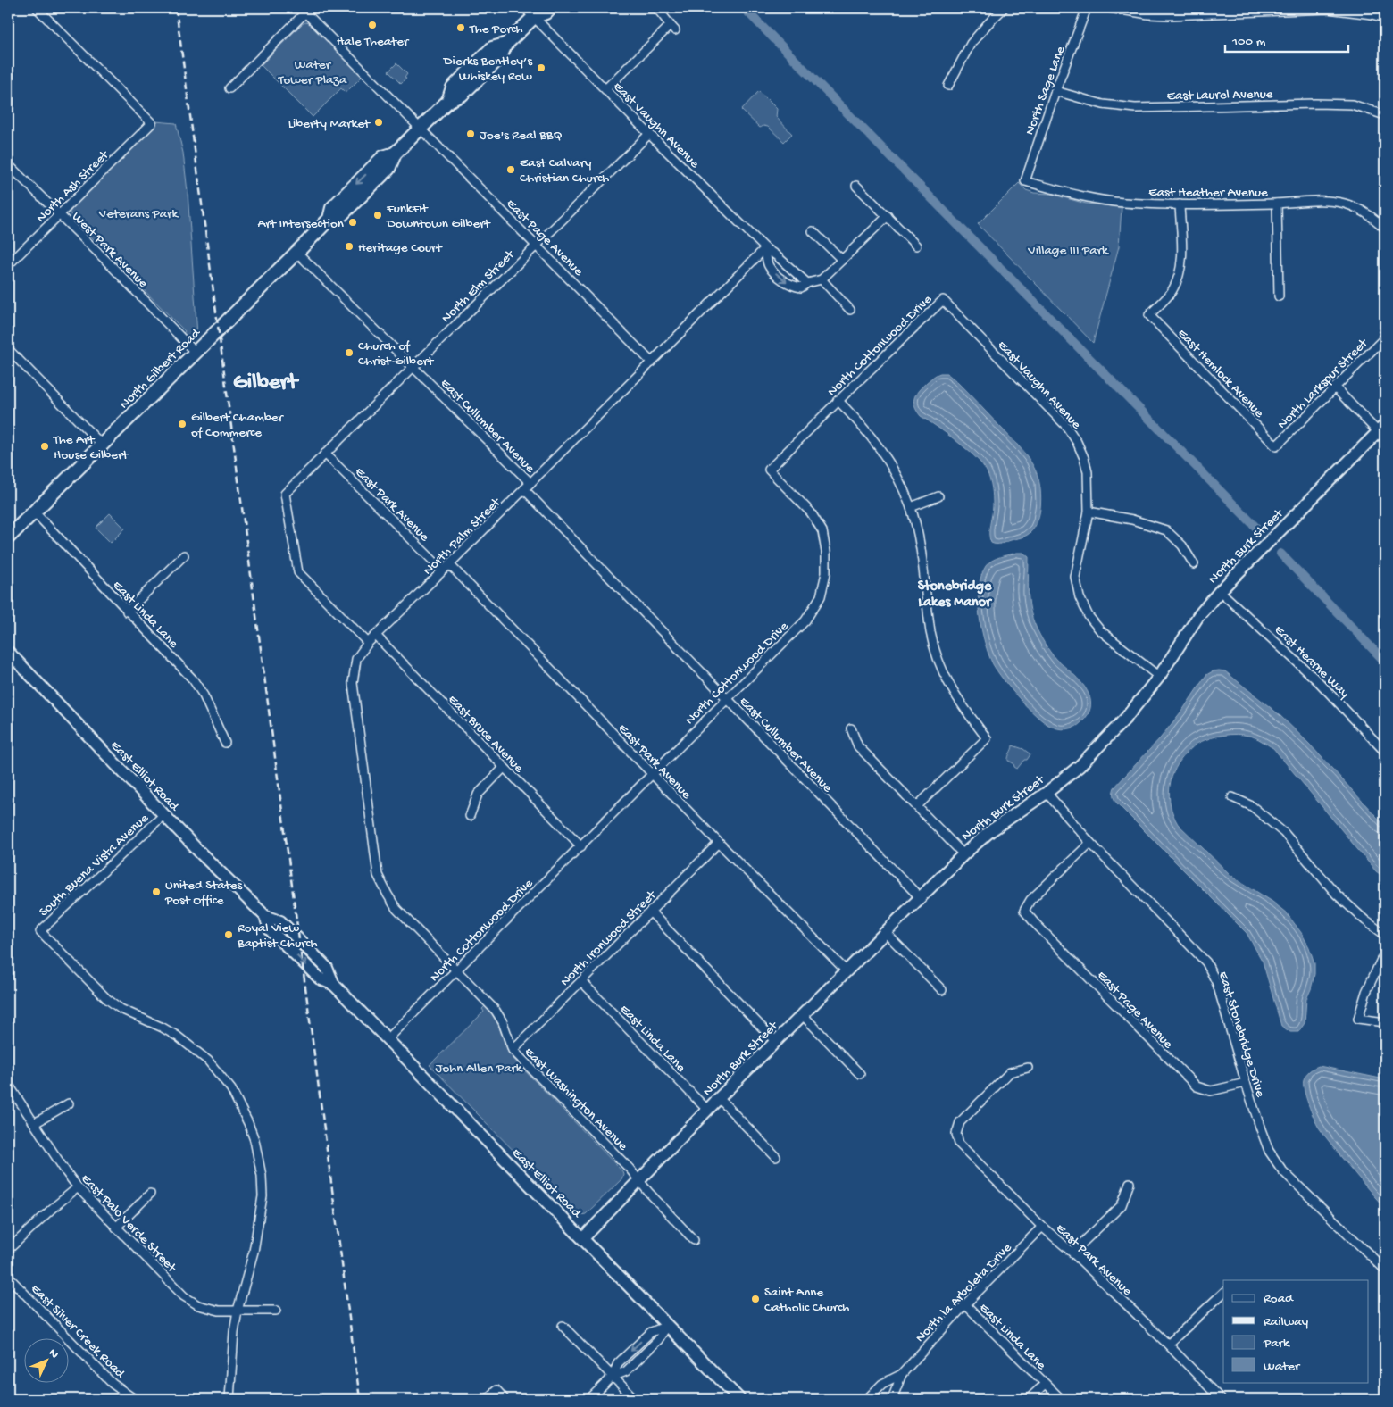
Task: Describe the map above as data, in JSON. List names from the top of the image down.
{
  "streets": {
    "main road": ["North Gilbert Road"],
    "street": [
      "North Sage Lane",
      "East Laurel Avenue",
      "East Vaughn Avenue",
      "North Ash Street",
      "East Heather Avenue",
      "East Page Avenue",
      "West Park Avenue",
      "North Elm Street",
      "North Cottonwood Drive",
      "East Hemlock Avenue",
      "North Larkspur Street",
      "East Cullumber Avenue",
      "East Park Avenue",
      "North Palm Street",
      "North Burk Street",
      "East Linda Lane",
      "East Hearne Way",
      "East Bruce Avenue",
      "East Elliot Road",
      "South Buena Vista Avenue",
      "North Ironwood Street",
      "East Stonebridge Drive",
      "East Washington Avenue",
      "East Palo Verde Street",
      "North la Arboleta Drive",
      "East Silver Creek Road"
    ]
  },
  "crossings": [
    ["North Sage Lane", "East Laurel Avenue"],
    ["North Sage Lane", "East Heather Avenue"],
    ["East Vaughn Avenue", "North Elm Street"],
    ["East Vaughn Avenue", "North Cottonwood Drive"],
    ["East Vaughn Avenue", "North Gilbert Road"],
    ["East Vaughn Avenue", "North Palm Street"],
    ["East Vaughn Avenue", "North Burk Street"],
    ["North Ash Street", "West Park Avenue"],
    ["East Heather Avenue", "East Hemlock Avenue"],
    ["East Page Avenue", "North Elm Street"],
    ["East Page Avenue", "North Gilbert Road"],
    ["East Page Avenue", "North Palm Street"],
    ["East Page Avenue", "East Stonebridge Drive"],
    ["West Park Avenue", "North Gilbert Road"],
    ["North Elm Street", "East Cullumber Avenue"],
    ["North Elm Street", "East Park Avenue"],
    ["North Elm Street", "North Palm Street"],
    ["North Cottonwood Drive", "East Cullumber Avenue"],
    ["North Cottonwood Drive", "East Park Avenue"],
    ["North Cottonwood Drive", "East Bruce Avenue"],
    ["North Cottonwood Drive", "East Elliot Road"],
    ["North Cottonwood Drive", "East Washington Avenue"],
    ["North Gilbert Road", "East Cullumber Avenue"],
    ["North Gilbert Road", "East Linda Lane"],
    ["East Hemlock Avenue", "North Larkspur Street"],
    ["East Cullumber Avenue", "North Palm Street"],
    ["East Cullumber Avenue", "North Burk Street"],
    ["East Park Avenue", "North Palm Street"],
    ["East Park Avenue", "North Burk Street"],
    ["East Park Avenue", "North Ironwood Street"],
    ["East Park Avenue", "North la Arboleta Drive"],
    ["North Palm Street", "East Bruce Avenue"],
    ["North Palm Street", "East Washington Avenue"],
    ["North Burk Street", "East Linda Lane"],
    ["North Burk Street", "East Hearne Way"],
    ["North Burk Street", "East Elliot Road"],
    ["North Burk Street", "East Stonebridge Drive"],
    ["North Burk Street", "East Washington Avenue"],
    ["East Linda Lane", "North Ironwood Street"],
    ["East Linda Lane", "North la Arboleta Drive"],
    ["East Elliot Road", "South Buena Vista Avenue"],
    ["South Buena Vista Avenue", "East Palo Verde Street"],
    ["North Ironwood Street", "East Washington Avenue"]
  ],
  "districts": ["Gilbert", "Stonebridge Lakes Manor"],
  "parks": [
    "Water Tower Plaza",
    "Veterans Park",
    "Village III Park",
    "John Allen Park"
  ],
  "places": [
    "Hale Theater",
    "The Porch",
    "Dierks Bentley’s Whiskey Row",
    "Liberty Market",
    "Joe's Real BBQ",
    "East Calvary Christian Church",
    "FunkFit Downtown Gilbert",
    "Art Intersection",
    "Heritage Court",
    "Church of Christ-Gilbert",
    "Gilbert Chamber of Commerce",
    "The Art House Gilbert",
    "United States Post Office",
    "Royal View Baptist Church",
    "Saint Anne Catholic Church"
  ],
  "legend": [
    "Road",
    "Railway",
    "Park",
    "Water"
  ],
  "scale_bar": "100 m",
  "north": "top right"
}
